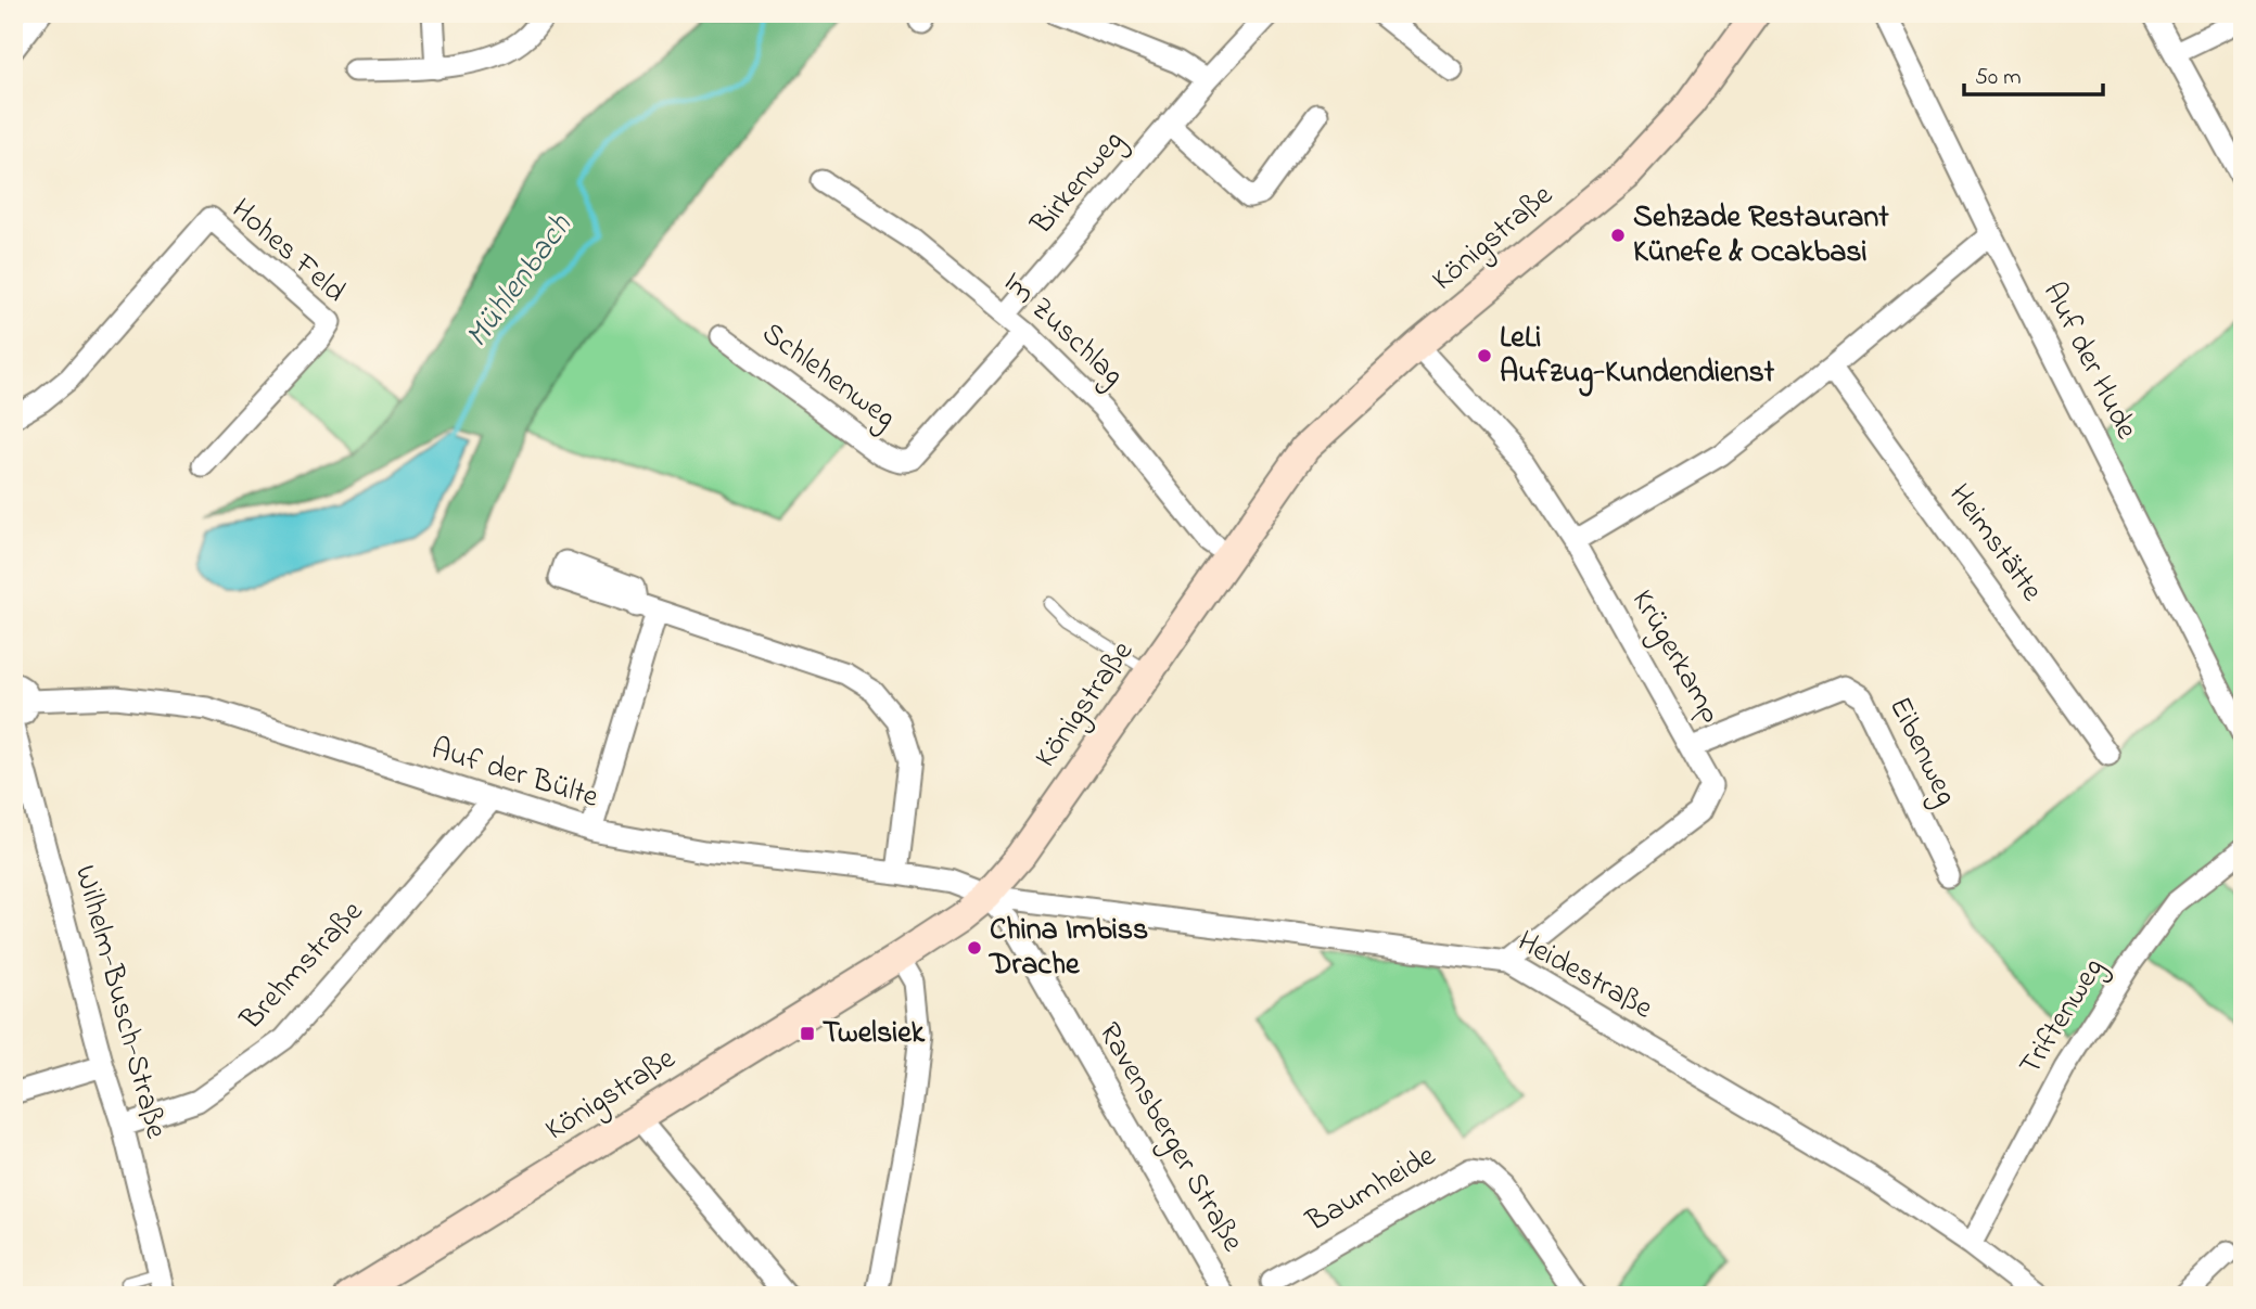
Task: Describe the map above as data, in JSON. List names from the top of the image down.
{
  "streets": {
    "main road": ["Königstraße"],
    "street": [
      "Birkenweg",
      "Hohes Feld",
      "Im Zuschlag",
      "Auf der Hude",
      "Schlehenweg",
      "Heimstätte",
      "Krügerkamp",
      "Eibenweg",
      "Auf der Bülte",
      "Brehmstraße",
      "Heidestraße",
      "Wilhelm-Busch-Straße",
      "Triftenweg",
      "Ravensberger Straße",
      "Baumheide"
    ]
  },
  "crossings": [
    ["Birkenweg", "Im Zuschlag"],
    ["Königstraße", "Im Zuschlag"],
    ["Königstraße", "Krügerkamp"],
    ["Königstraße", "Auf der Bülte"],
    ["Königstraße", "Heidestraße"],
    ["Königstraße", "Ravensberger Straße"],
    ["Im Zuschlag", "Schlehenweg"],
    ["Krügerkamp", "Eibenweg"],
    ["Krügerkamp", "Heidestraße"],
    ["Auf der Bülte", "Brehmstraße"],
    ["Auf der Bülte", "Heidestraße"],
    ["Auf der Bülte", "Ravensberger Straße"],
    ["Brehmstraße", "Wilhelm-Busch-Straße"],
    ["Heidestraße", "Triftenweg"],
    ["Heidestraße", "Ravensberger Straße"]
  ],
  "water": ["Mühlenbach"],
  "places": {
    "other": ["Sehzade Restaurant Künefe & Ocakbasi", "LeLi Aufzug-Kundendienst", "China Imbiss Drache"],
    "transit": ["Twelsiek"]
  },
  "scale_bar": "50 m"
}
